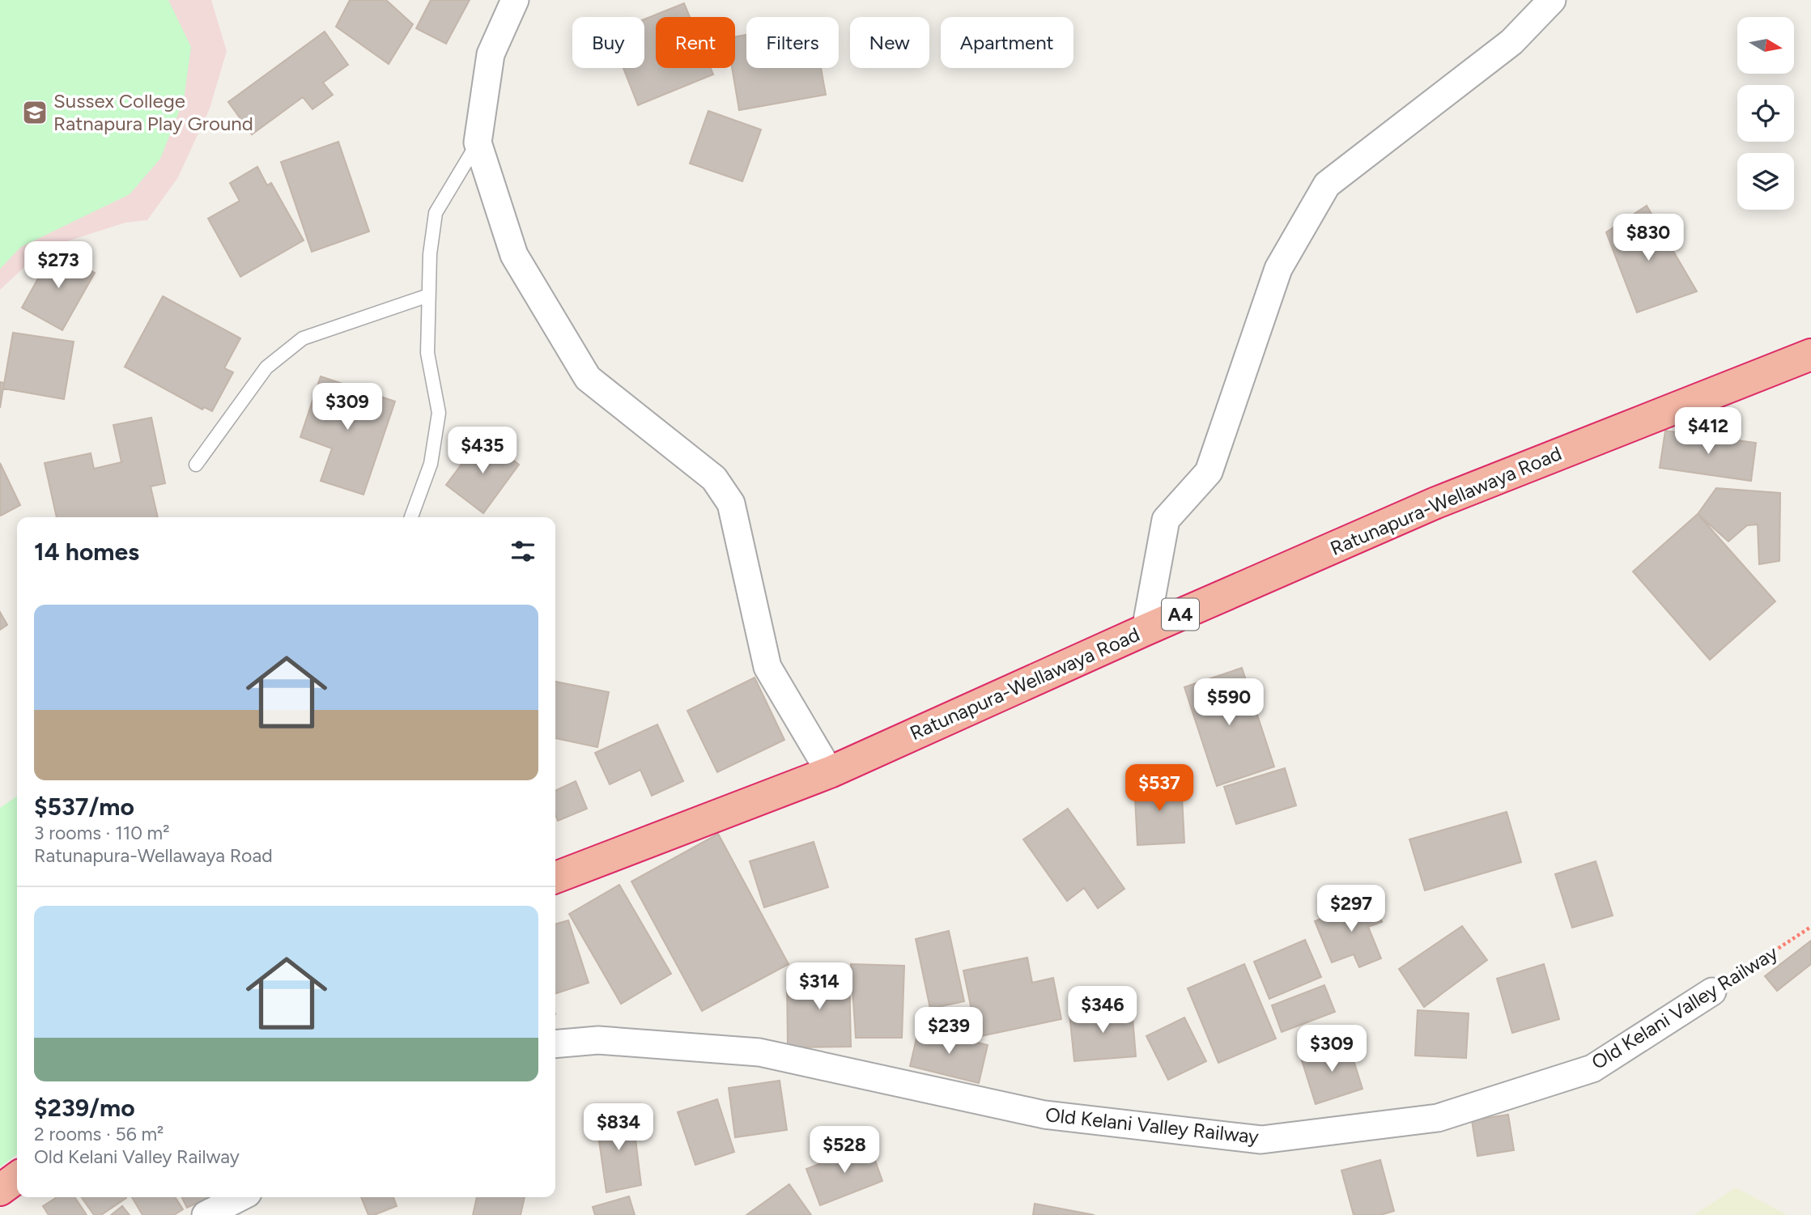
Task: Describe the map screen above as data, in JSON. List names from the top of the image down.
{
  "streets": {
    "highway": ["Ratunapura-Wellawaya Road", "A4"],
    "street": ["Old Kelani Valley Railway"]
  },
  "places": {
    "school or university": ["Sussex College Ratnapura Play Ground"]
  },
  "north": "right",
  "page": {
    "chip": [
      "Buy",
      "Rent",
      "Filters",
      "New",
      "Apartment"
    ],
    "price": [
      "$830",
      "$273",
      "$309",
      "$412",
      "$435",
      "$590",
      "$537",
      "$297",
      "$314",
      "$346",
      "$239",
      "$309",
      "$834",
      "$528"
    ],
    "heading": "14 homes",
    "list": [
      {
        "name": "$537/mo",
        "note": "3 rooms · 110 m² · Ratunapura-Wellawaya Road"
      },
      {
        "name": "$239/mo",
        "note": "2 rooms · 56 m² · Old Kelani Valley Railway"
      }
    ]
  }
}
